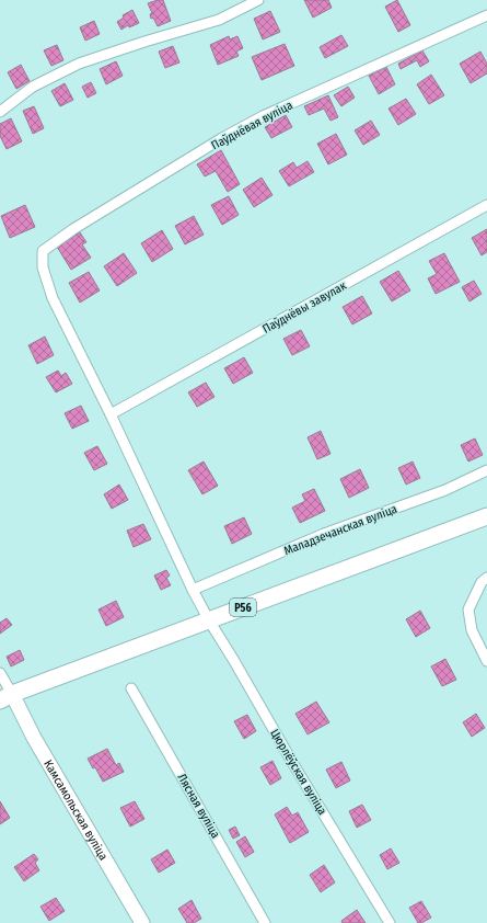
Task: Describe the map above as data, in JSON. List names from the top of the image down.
{
  "streets": {
    "main road": ["Р56"],
    "street": [
      "Паўднёвая вуліца",
      "Паўднёвы завулак",
      "Маладзечанская вуліца",
      "Цюрлёўская вуліца",
      "Лясная вуліца",
      "Камсамольская вуліца"
    ]
  },
  "crossings": [
    ["Паўднёвая вуліца", "Цюрлёўская вуліца"],
    ["Паўднёвы завулак", "Цюрлёўская вуліца"],
    ["Маладзечанская вуліца", "Цюрлёўская вуліца"],
    ["Р56", "Цюрлёўская вуліца"],
    ["Р56", "Камсамольская вуліца"]
  ]
}
